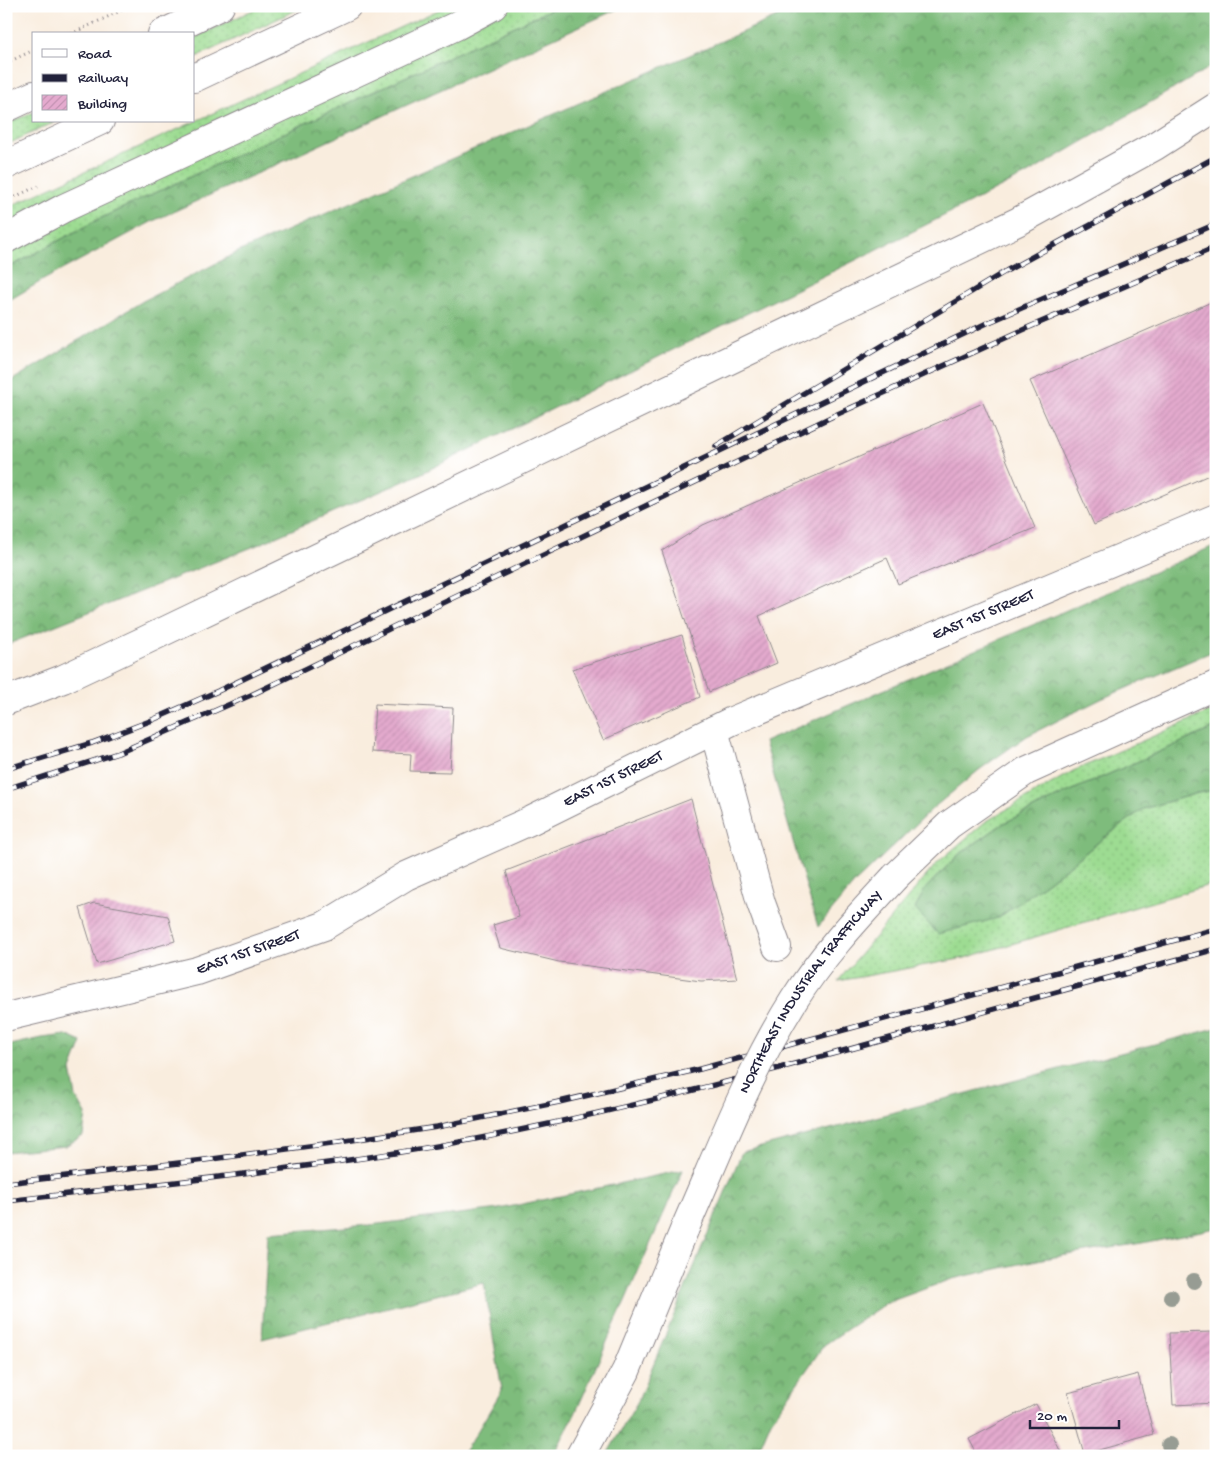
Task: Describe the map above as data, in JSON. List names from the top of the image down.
{
  "streets": {
    "street": ["EAST 1ST STREET", "NORTHEAST INDUSTRIAL TRAFFICWAY"]
  },
  "legend": ["Road", "Railway", "Building"],
  "scale_bar": "20 m"
}
